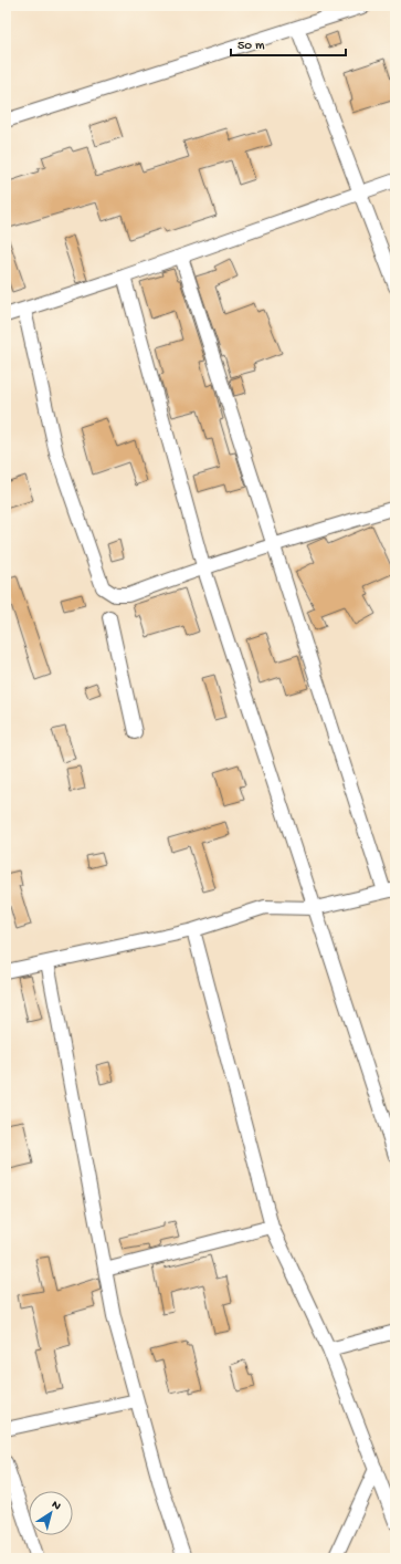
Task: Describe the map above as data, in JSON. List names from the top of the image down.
{
  "scale_bar": "50 m",
  "north": "top right"
}
